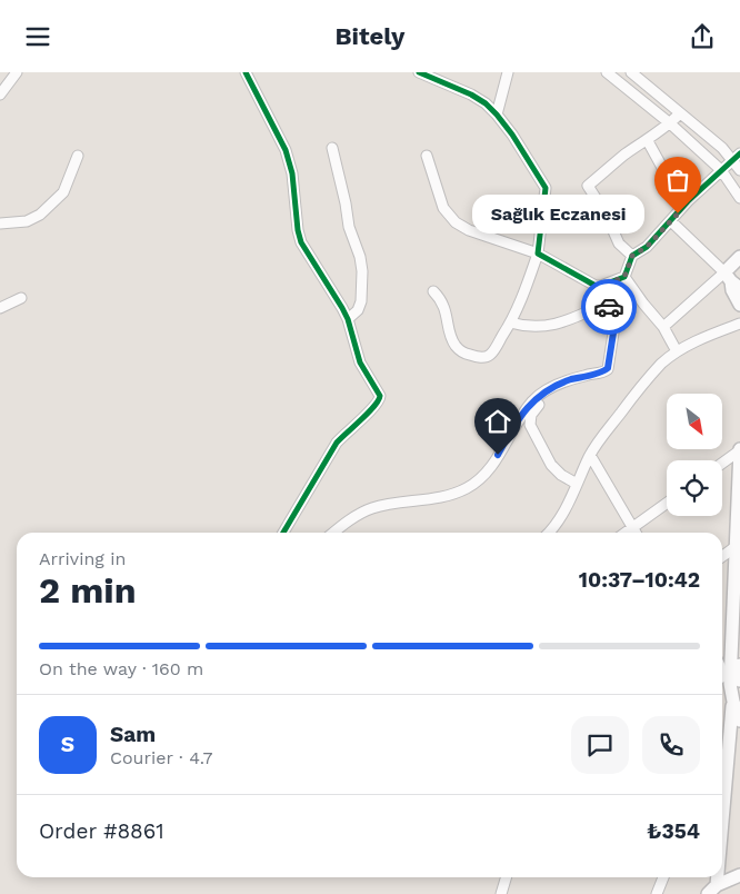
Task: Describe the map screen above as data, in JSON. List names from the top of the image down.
{
  "places": ["Sağlık Eczanesi"],
  "north": "bottom right",
  "page": {
    "header": "Bitely",
    "bubble": "Sağlık Eczanesi",
    "heading": ["2 min", "Arriving in", "10:37–10:42"],
    "panel": [
      "Sam",
      "Courier · 4.7",
      "Order #8861",
      "₺354"
    ],
    "bar": "On the way · 160 m",
    "round": "S"
  }
}
